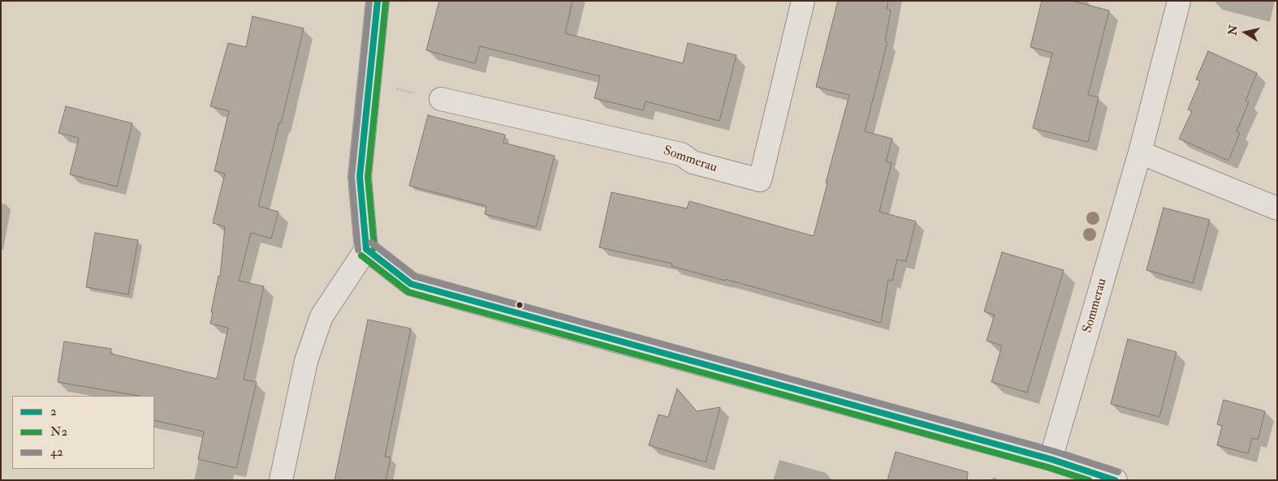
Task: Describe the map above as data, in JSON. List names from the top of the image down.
{
  "streets": {
    "street": ["Sommerau"]
  },
  "lines": ["transit line 2", "transit line 42", "transit line N2"],
  "legend": ["2", "N2", "42"],
  "north": "left"
}
